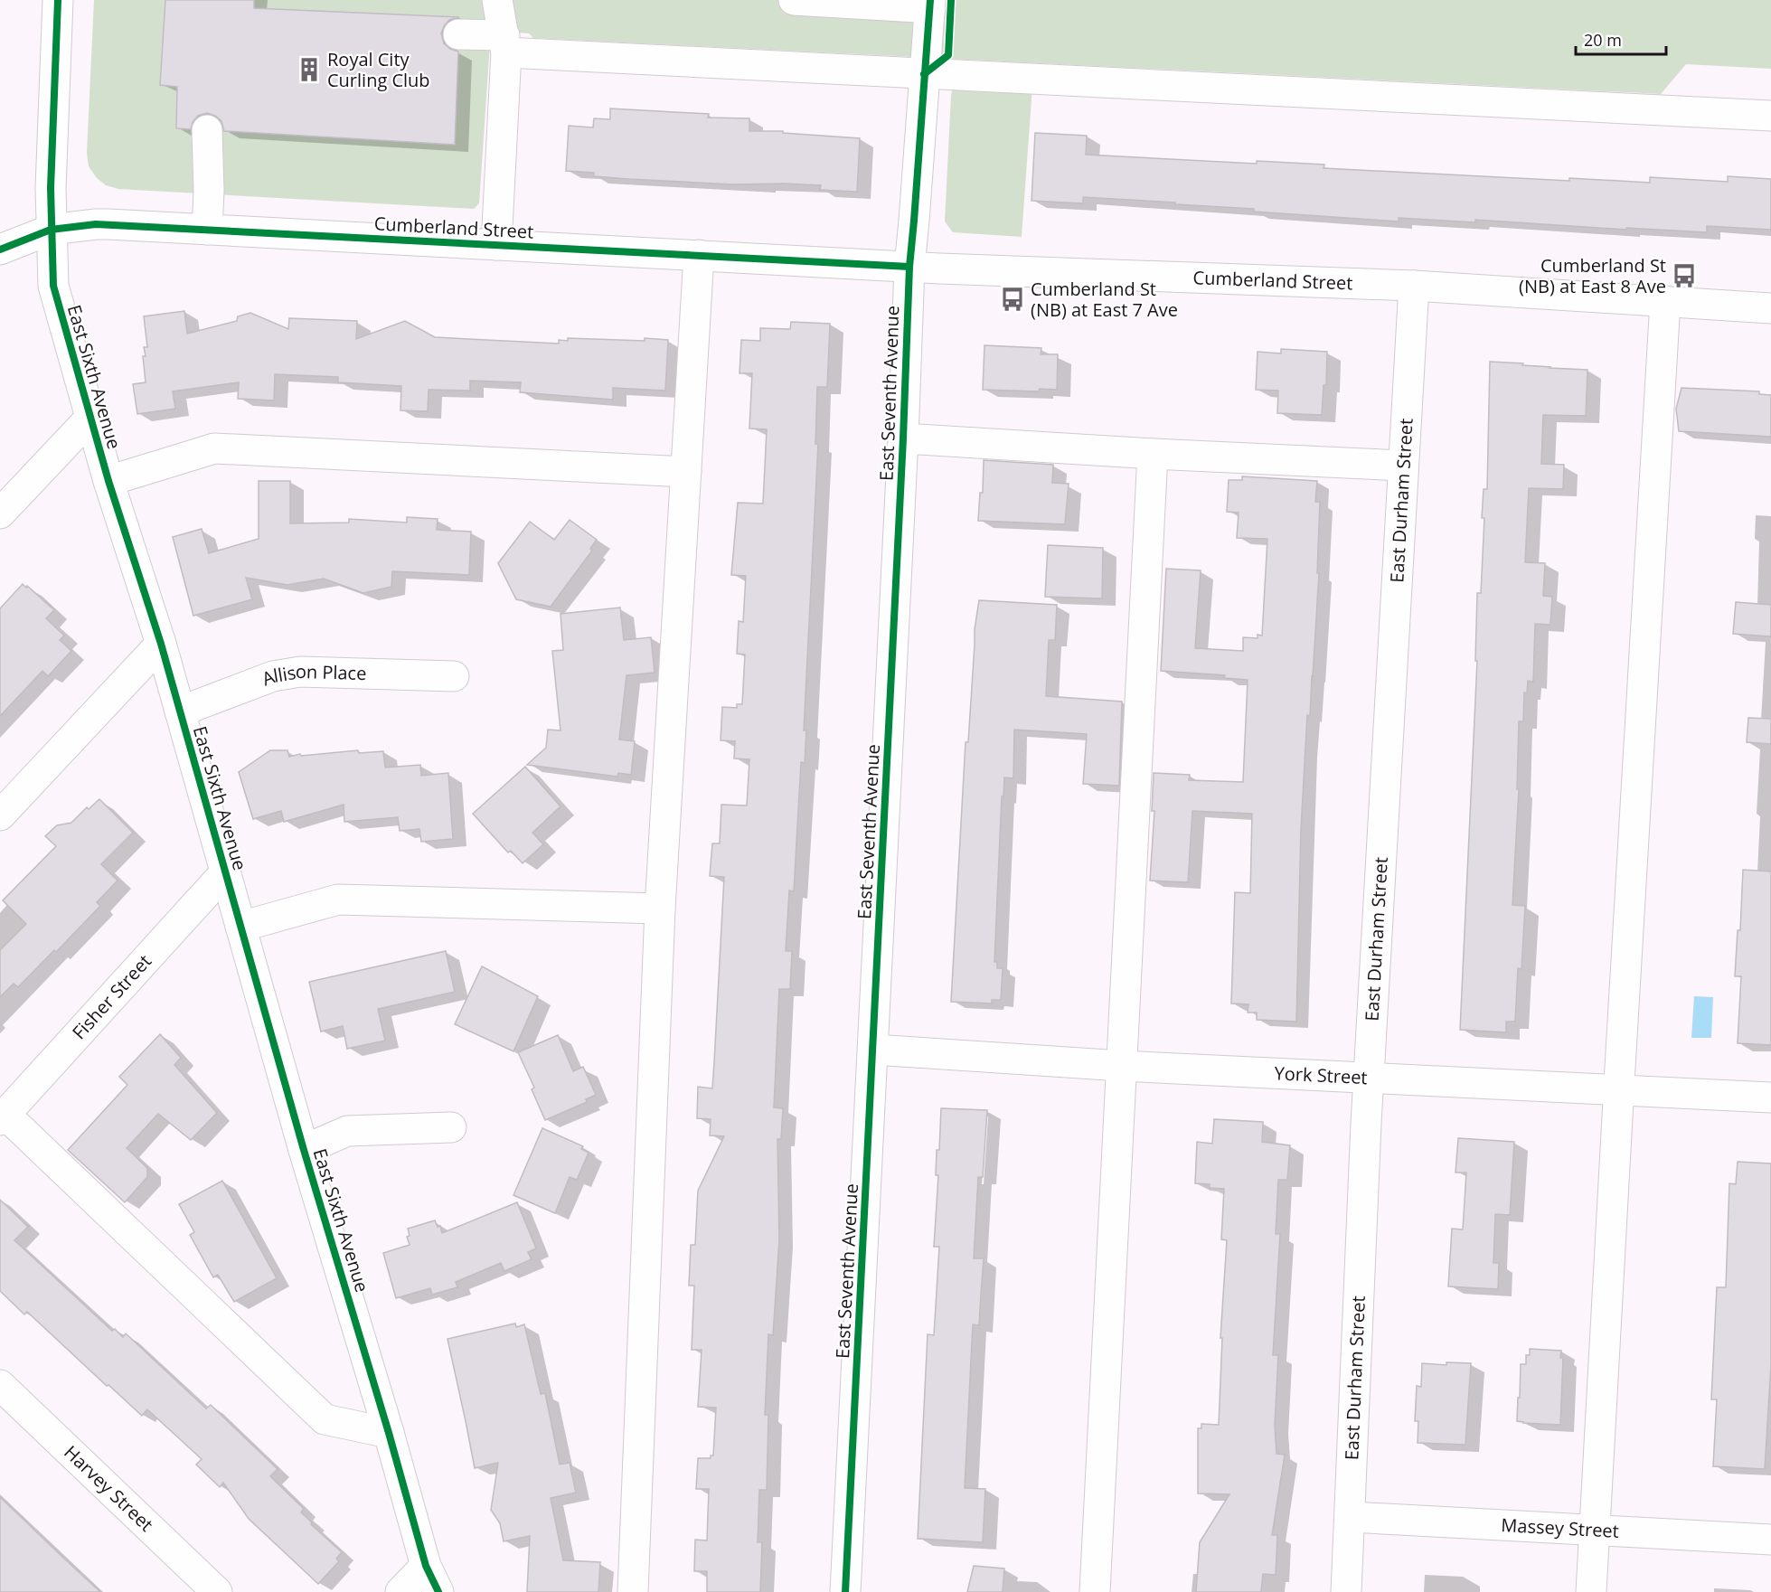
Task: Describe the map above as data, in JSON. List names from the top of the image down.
{
  "streets": {
    "street": [
      "Cumberland Street",
      "East Sixth Avenue",
      "East Seventh Avenue",
      "East Durham Street",
      "Allison Place",
      "Fisher Street",
      "York Street",
      "Harvey Street",
      "Massey Street"
    ]
  },
  "crossings": [
    ["Cumberland Street", "East Sixth Avenue"],
    ["Cumberland Street", "East Seventh Avenue"],
    ["Cumberland Street", "East Durham Street"],
    ["East Sixth Avenue", "Allison Place"],
    ["East Sixth Avenue", "Fisher Street"],
    ["East Seventh Avenue", "York Street"],
    ["East Durham Street", "York Street"],
    ["East Durham Street", "Massey Street"]
  ],
  "places": {
    "building": ["Royal City Curling Club"],
    "bus stop": ["Cumberland St (NB) at East 8 Ave", "Cumberland St (NB) at East 7 Ave"]
  },
  "scale_bar": "20 m"
}
